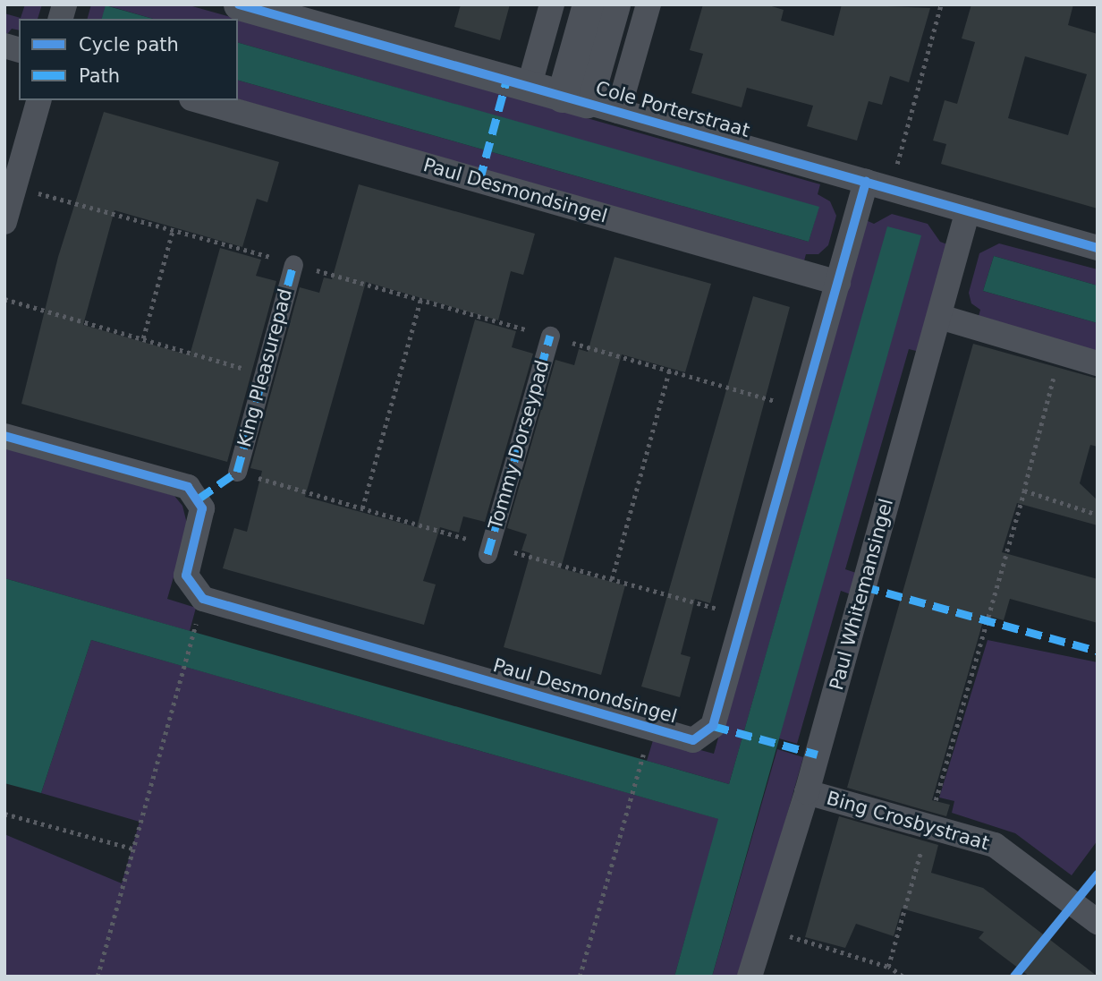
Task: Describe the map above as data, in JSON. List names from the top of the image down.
{
  "streets": {
    "street": [
      "Cole Porterstraat",
      "Paul Desmondsingel",
      "King Pleasurepad",
      "Tommy Dorseypad",
      "Paul Whitemansingel",
      "Bing Crosbystraat"
    ]
  },
  "crossings": [
    ["Cole Porterstraat", "Paul Desmondsingel"],
    ["Cole Porterstraat", "Paul Whitemansingel"],
    ["Paul Whitemansingel", "Bing Crosbystraat"]
  ],
  "legend": ["Cycle path", "Path"]
}
